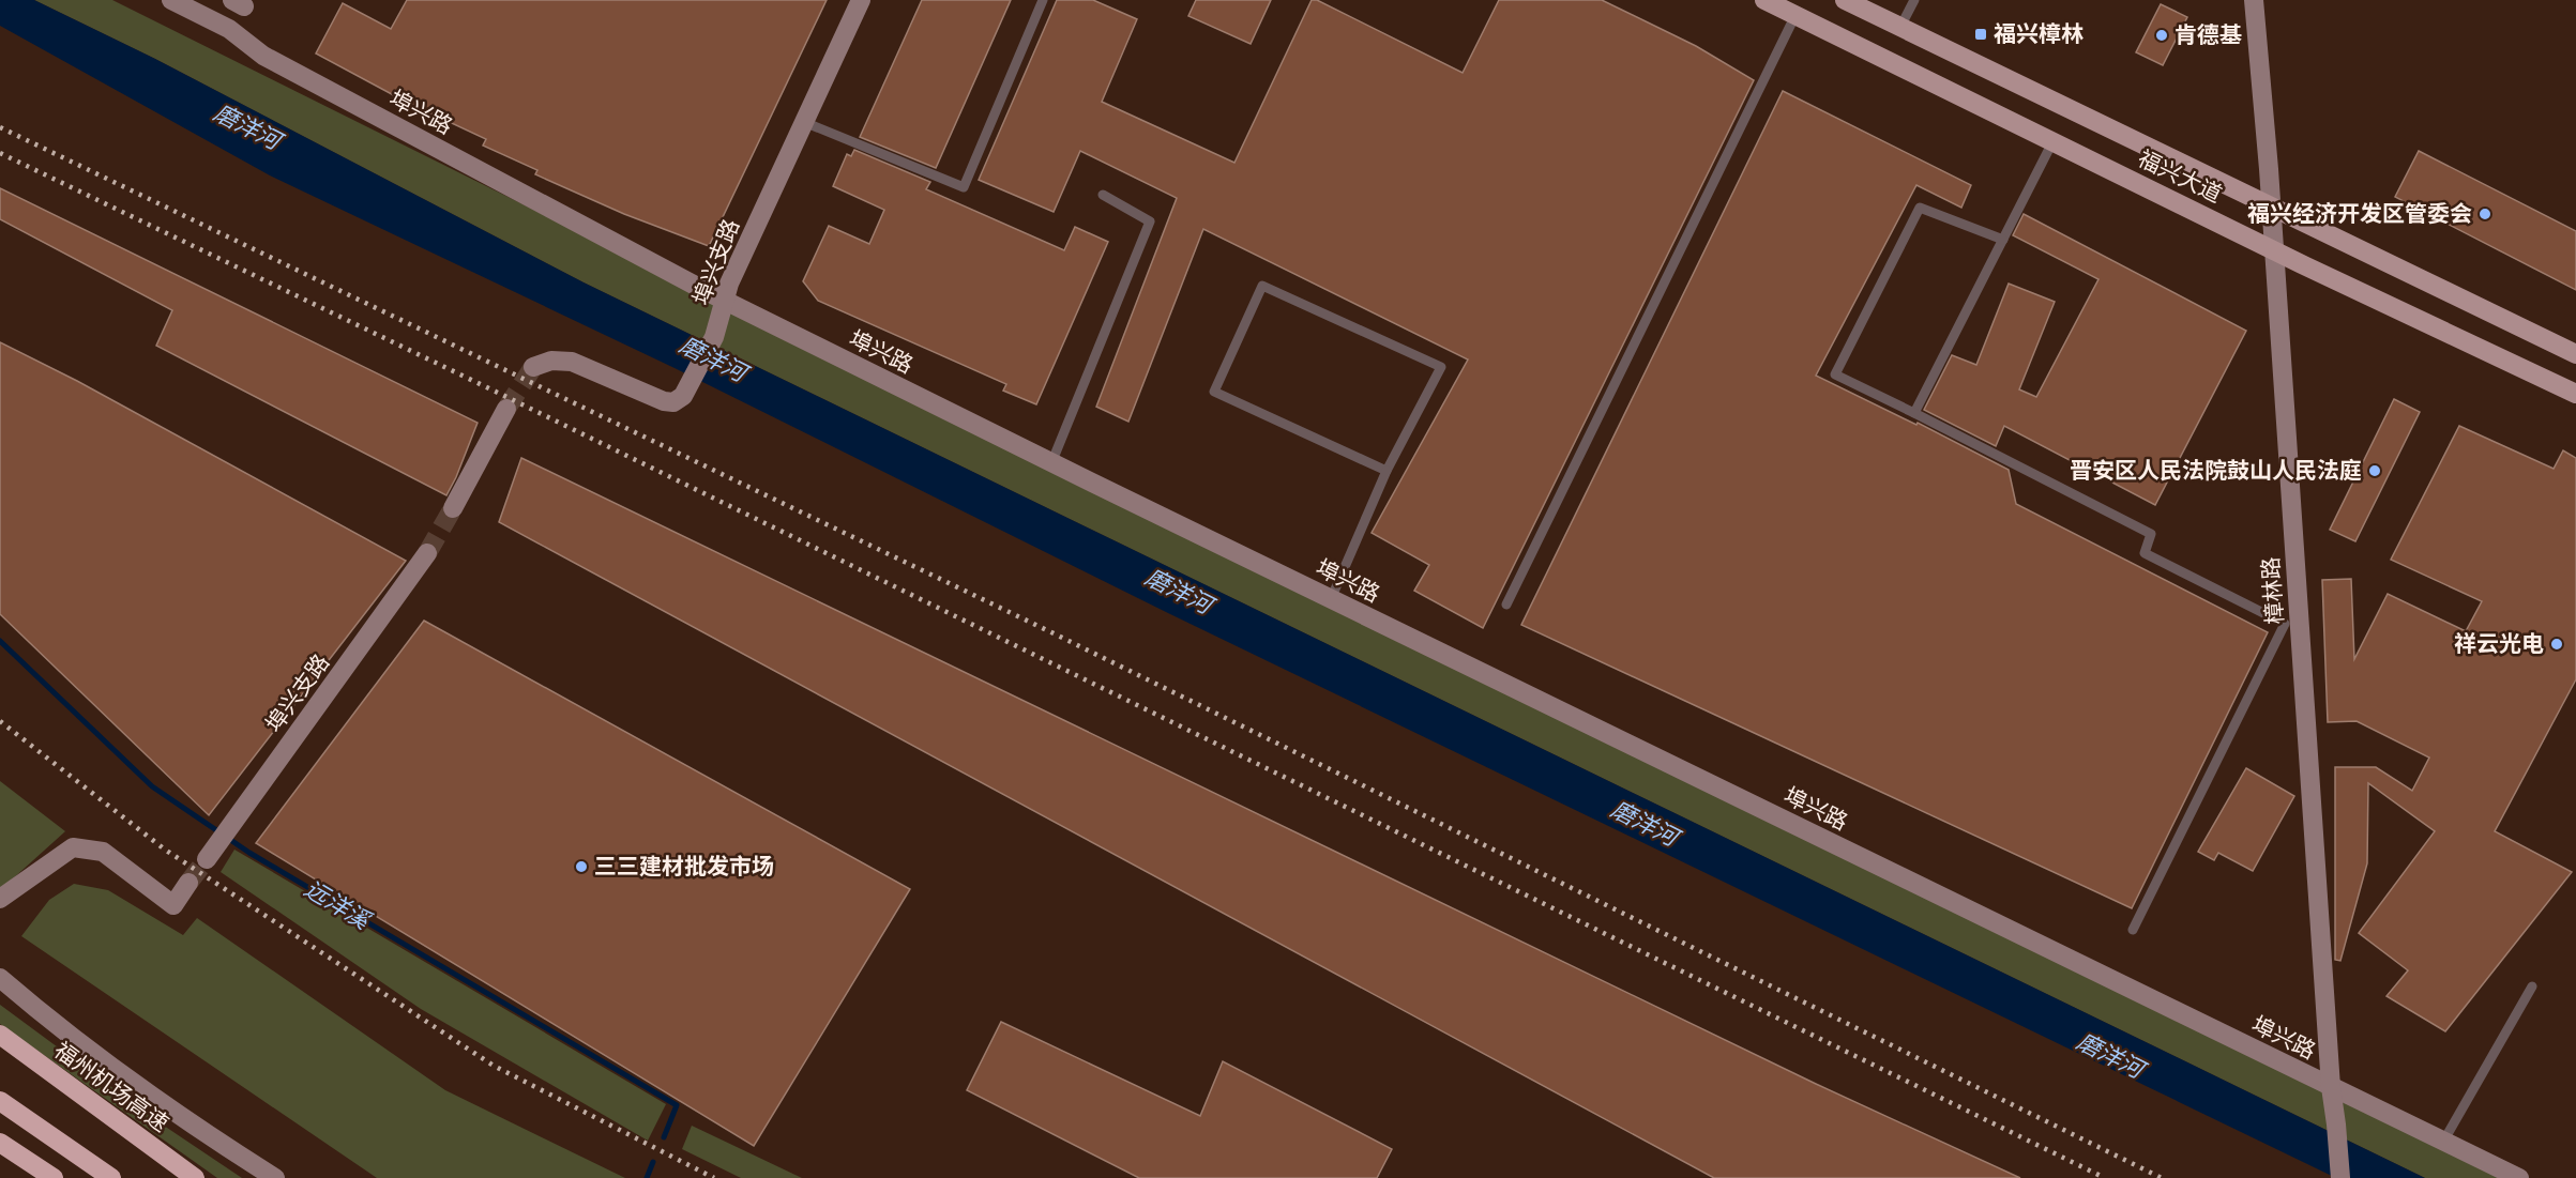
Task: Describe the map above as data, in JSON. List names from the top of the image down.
{
  "streets": {
    "highway": ["福州机场高速"],
    "main road": ["福兴大道"],
    "street": ["埠兴路", "埠兴支路", "樟林路"]
  },
  "crossings": [
    ["埠兴路", "埠兴支路"],
    ["埠兴路", "樟林路"],
    ["福兴大道", "樟林路"]
  ],
  "water": ["磨洋河", "远洋溪"],
  "places": {
    "transit": ["福兴樟林"],
    "other": [
      "肯德基",
      "福兴经济开发区管委会",
      "晋安区人民法院鼓山人民法庭",
      "祥云光电",
      "三三建材批发市场"
    ]
  }
}
